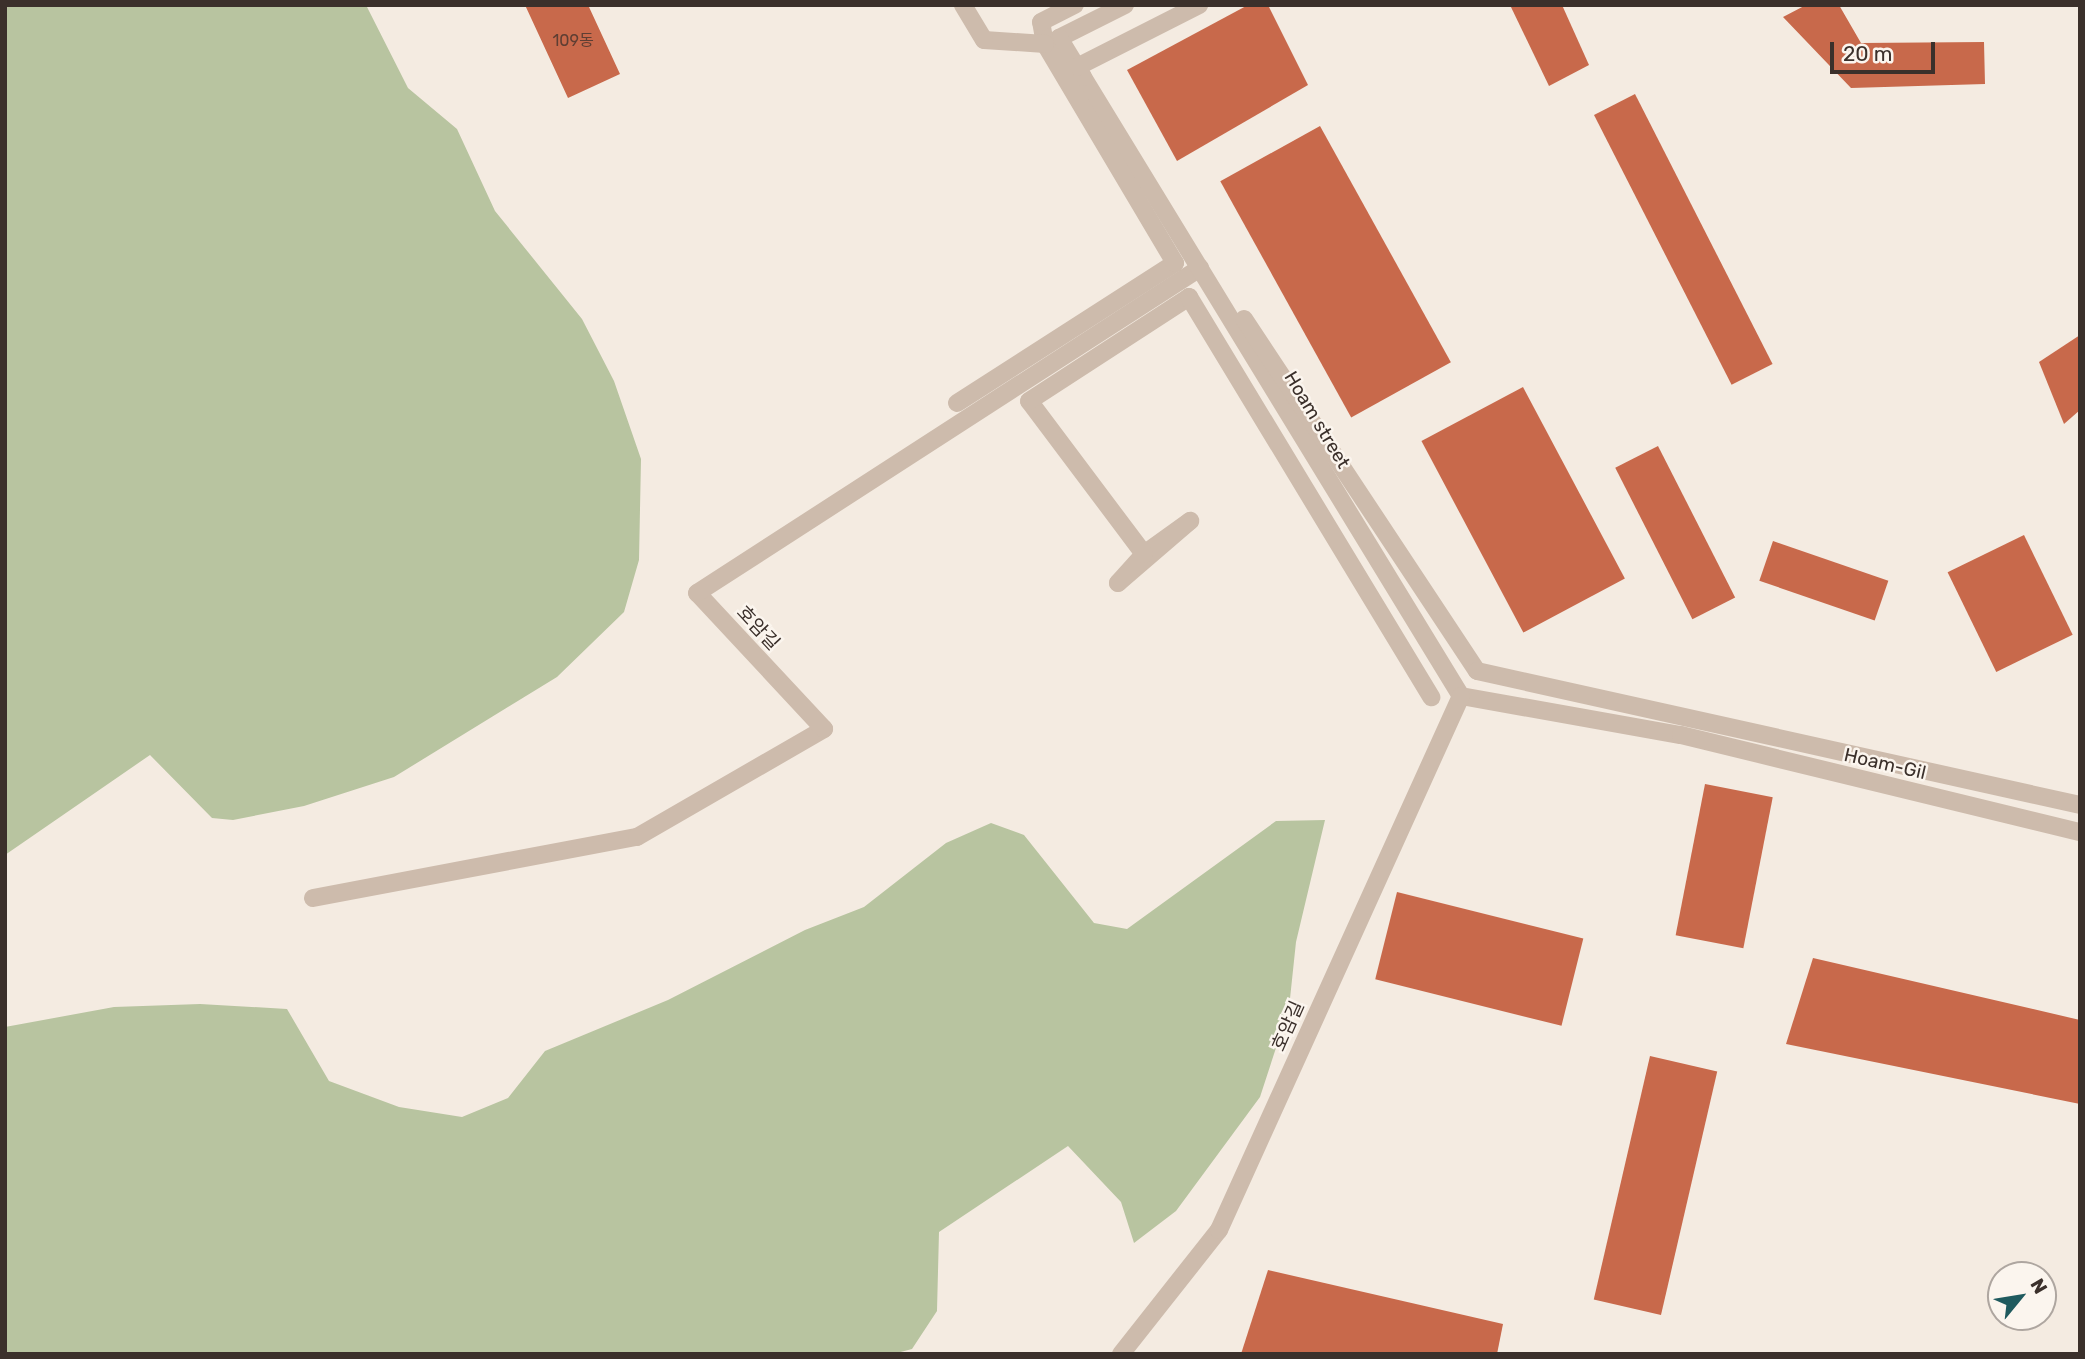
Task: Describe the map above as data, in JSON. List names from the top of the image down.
{
  "streets": {
    "street": ["Hoam street", "호암길", "Hoam-Gil"]
  },
  "crossings": [
    ["Hoam street", "호암길"],
    ["Hoam street", "Hoam-Gil"],
    ["호암길", "Hoam-Gil"]
  ],
  "house_numbers": ["109동"],
  "scale_bar": "20 m",
  "north": "top right"
}
